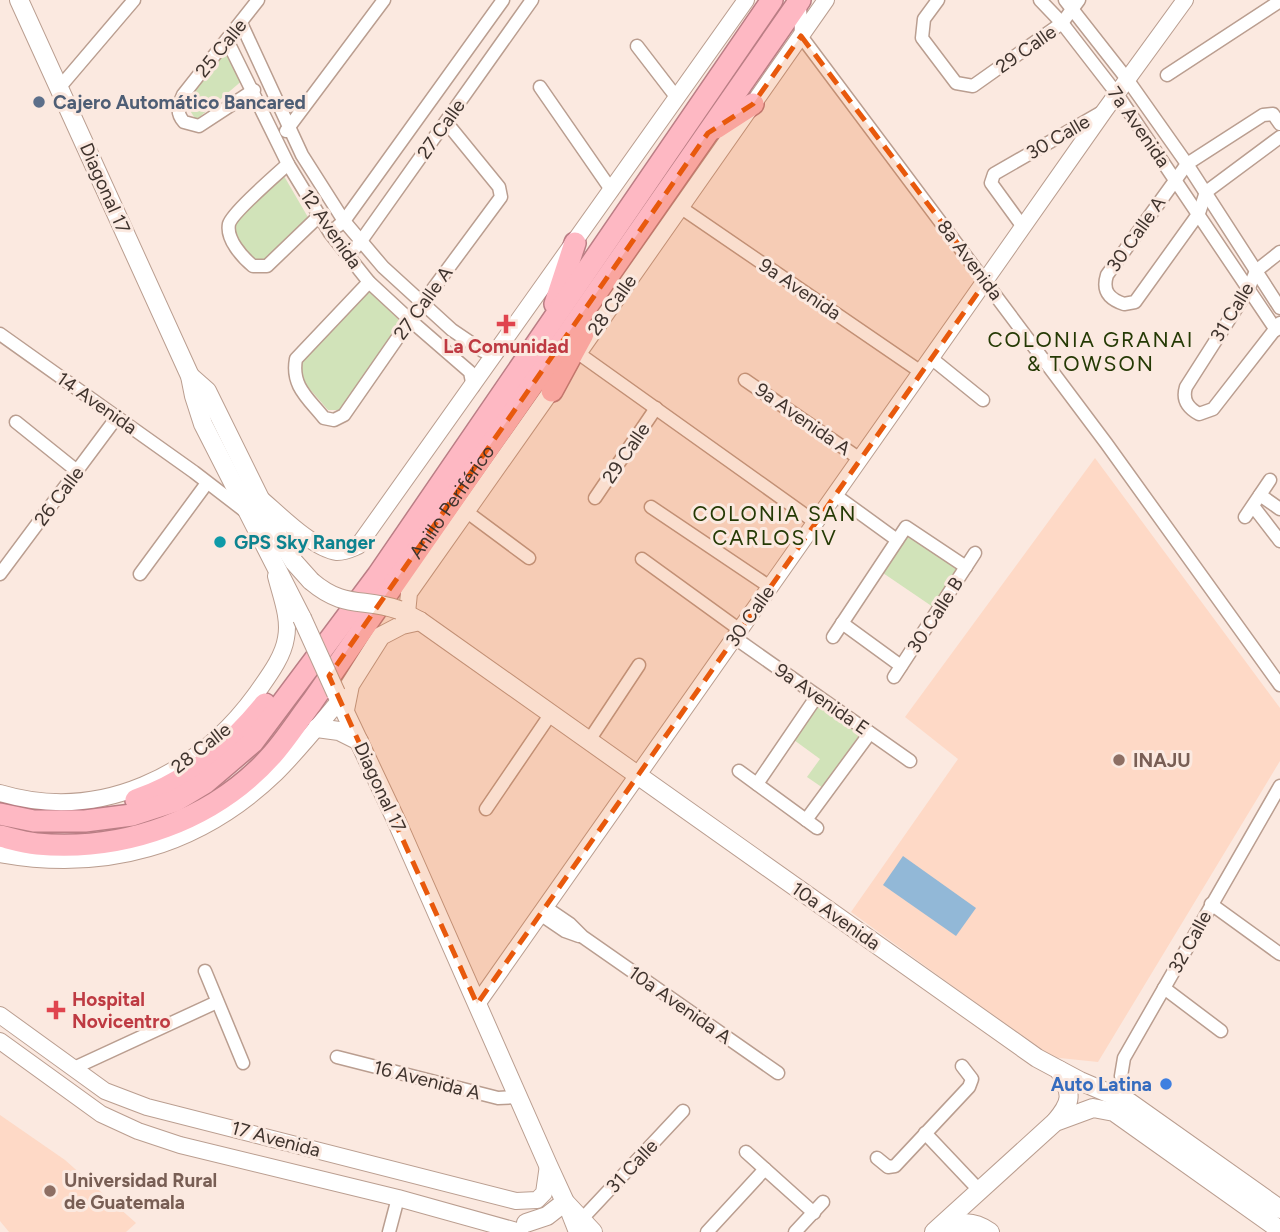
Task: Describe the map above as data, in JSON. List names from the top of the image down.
{
  "streets": {
    "highway": ["Anillo Periférico"],
    "main road": ["Diagonal 17", "10a Avenida"],
    "street": [
      "25 Calle",
      "29 Calle",
      "7a Avenida",
      "27 Calle",
      "30 Calle",
      "12 Avenida",
      "30 Calle A",
      "8a Avenida",
      "9a Avenida",
      "27 Calle A",
      "28 Calle",
      "31 Calle",
      "14 Avenida",
      "9a Avenida A",
      "26 Calle",
      "30 Calle B",
      "9a Avenida E",
      "32 Calle",
      "10a Avenida A",
      "16 Avenida A",
      "17 Avenida"
    ]
  },
  "crossings": [
    ["25 Calle", "12 Avenida"],
    ["29 Calle", "7a Avenida"],
    ["7a Avenida", "30 Calle"],
    ["7a Avenida", "30 Calle A"],
    ["7a Avenida", "31 Calle"],
    ["27 Calle", "12 Avenida"],
    ["27 Calle", "27 Calle A"],
    ["30 Calle", "Diagonal 17"],
    ["30 Calle", "8a Avenida"],
    ["30 Calle", "9a Avenida"],
    ["30 Calle", "9a Avenida A"],
    ["30 Calle", "9a Avenida E"],
    ["30 Calle", "10a Avenida"],
    ["30 Calle", "10a Avenida A"],
    ["Diagonal 17", "28 Calle"],
    ["Diagonal 17", "31 Calle"],
    ["Diagonal 17", "14 Avenida"],
    ["Diagonal 17", "10a Avenida"],
    ["Diagonal 17", "16 Avenida A"],
    ["12 Avenida", "27 Calle A"],
    ["8a Avenida", "28 Calle"],
    ["9a Avenida", "28 Calle"],
    ["28 Calle", "10a Avenida"],
    ["14 Avenida", "26 Calle"],
    ["10a Avenida", "32 Calle"]
  ],
  "districts": ["COLONIA GRANAI & TOWSON", "COLONIA SAN CARLOS IV"],
  "places": {
    "other": [
      "Cajero Automático Bancared",
      "GPS Sky Ranger",
      "INAJU",
      "Auto Latina",
      "Universidad Rural de Guatemala"
    ],
    "health": ["La Comunidad", "Hospital Novicentro"]
  }
}
